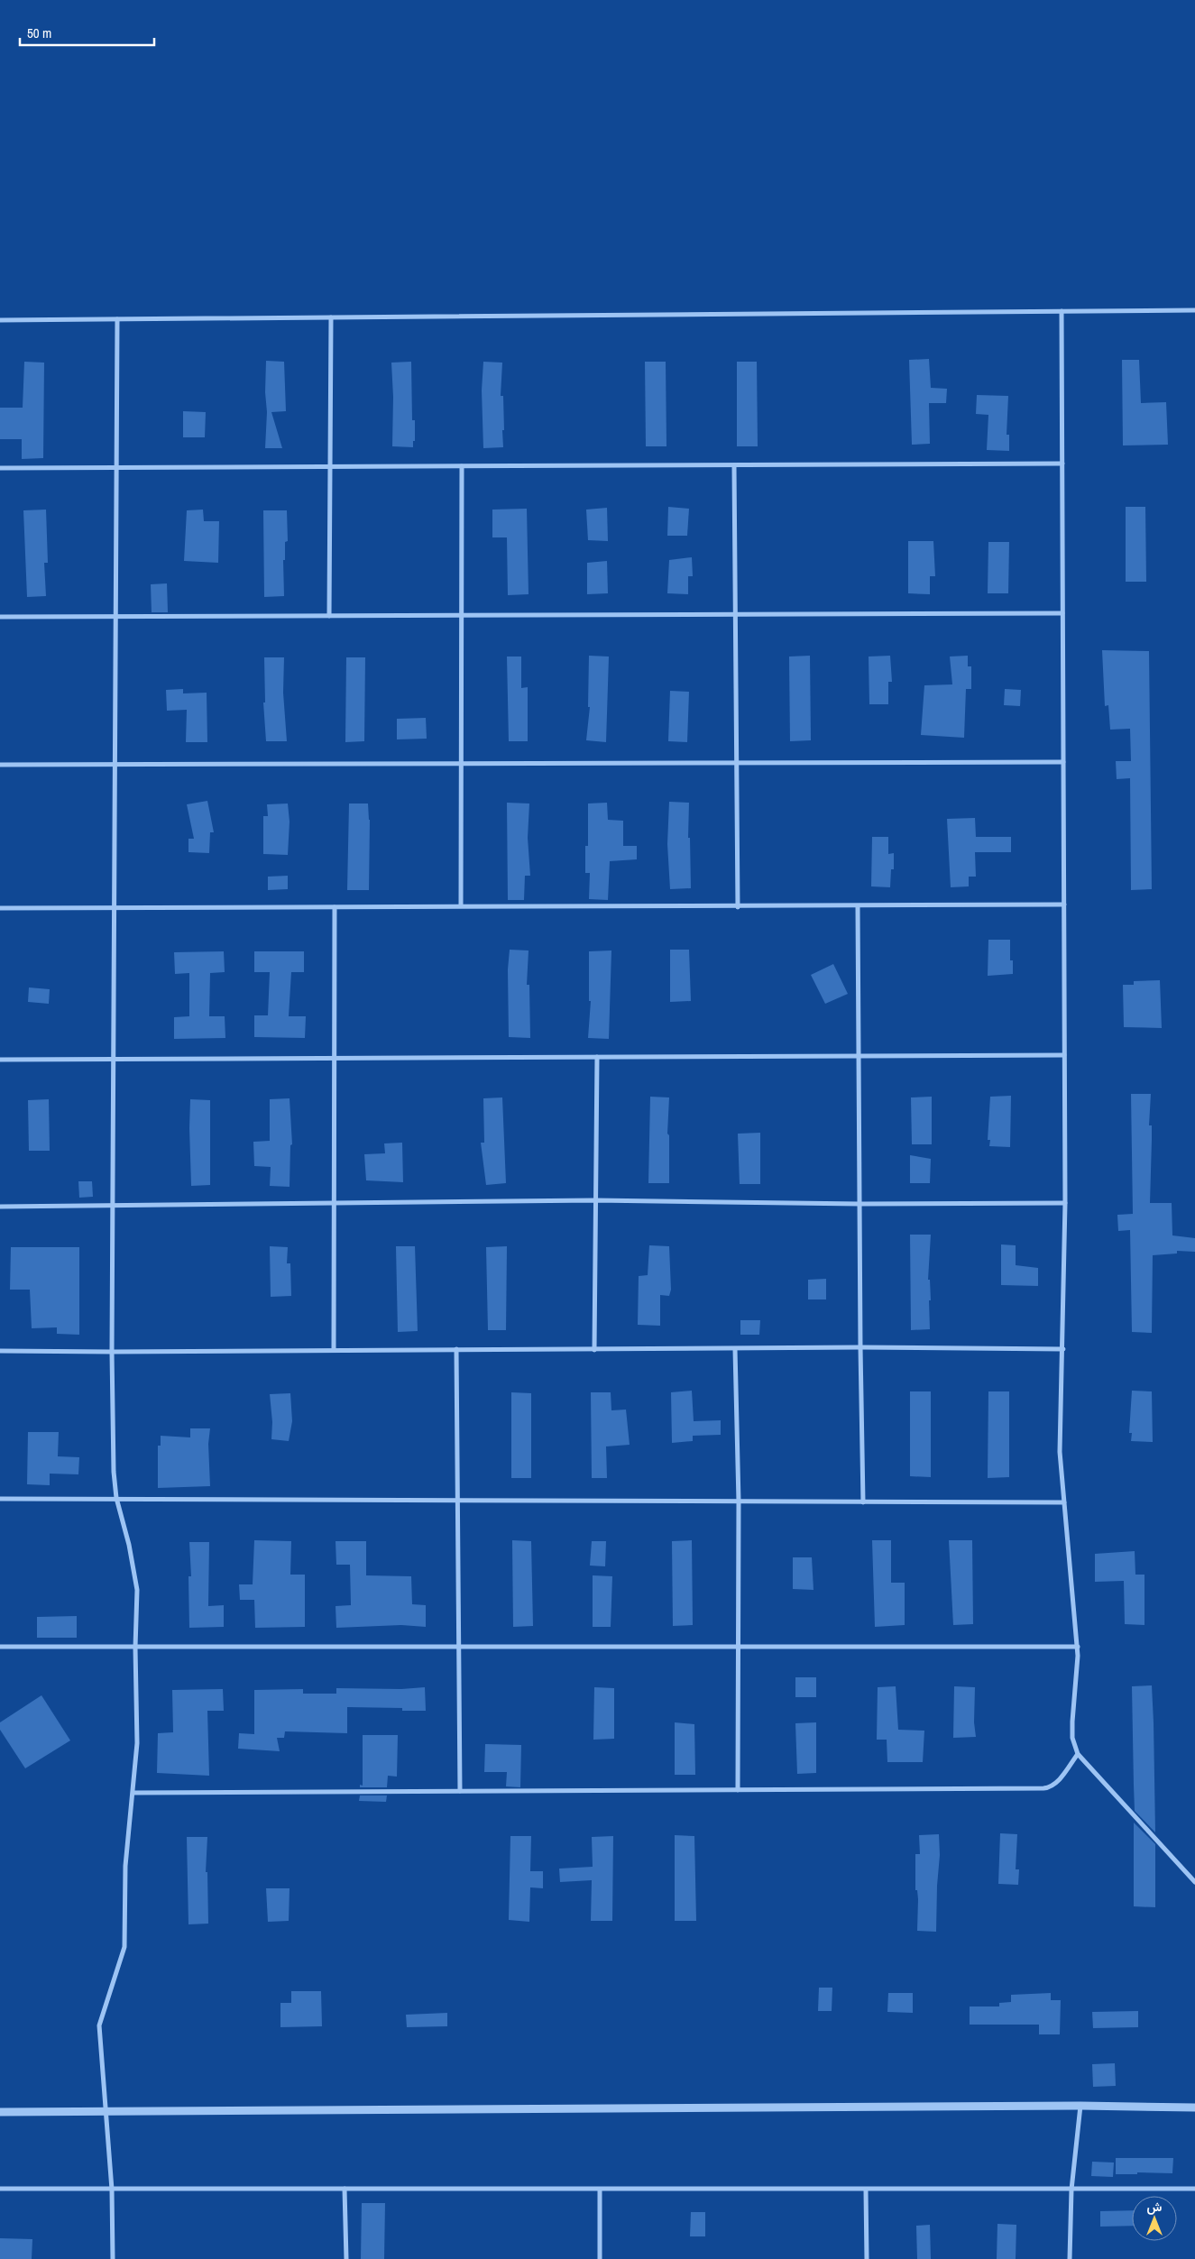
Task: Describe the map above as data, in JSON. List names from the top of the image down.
{
  "scale_bar": "50 m",
  "north": "top"
}
